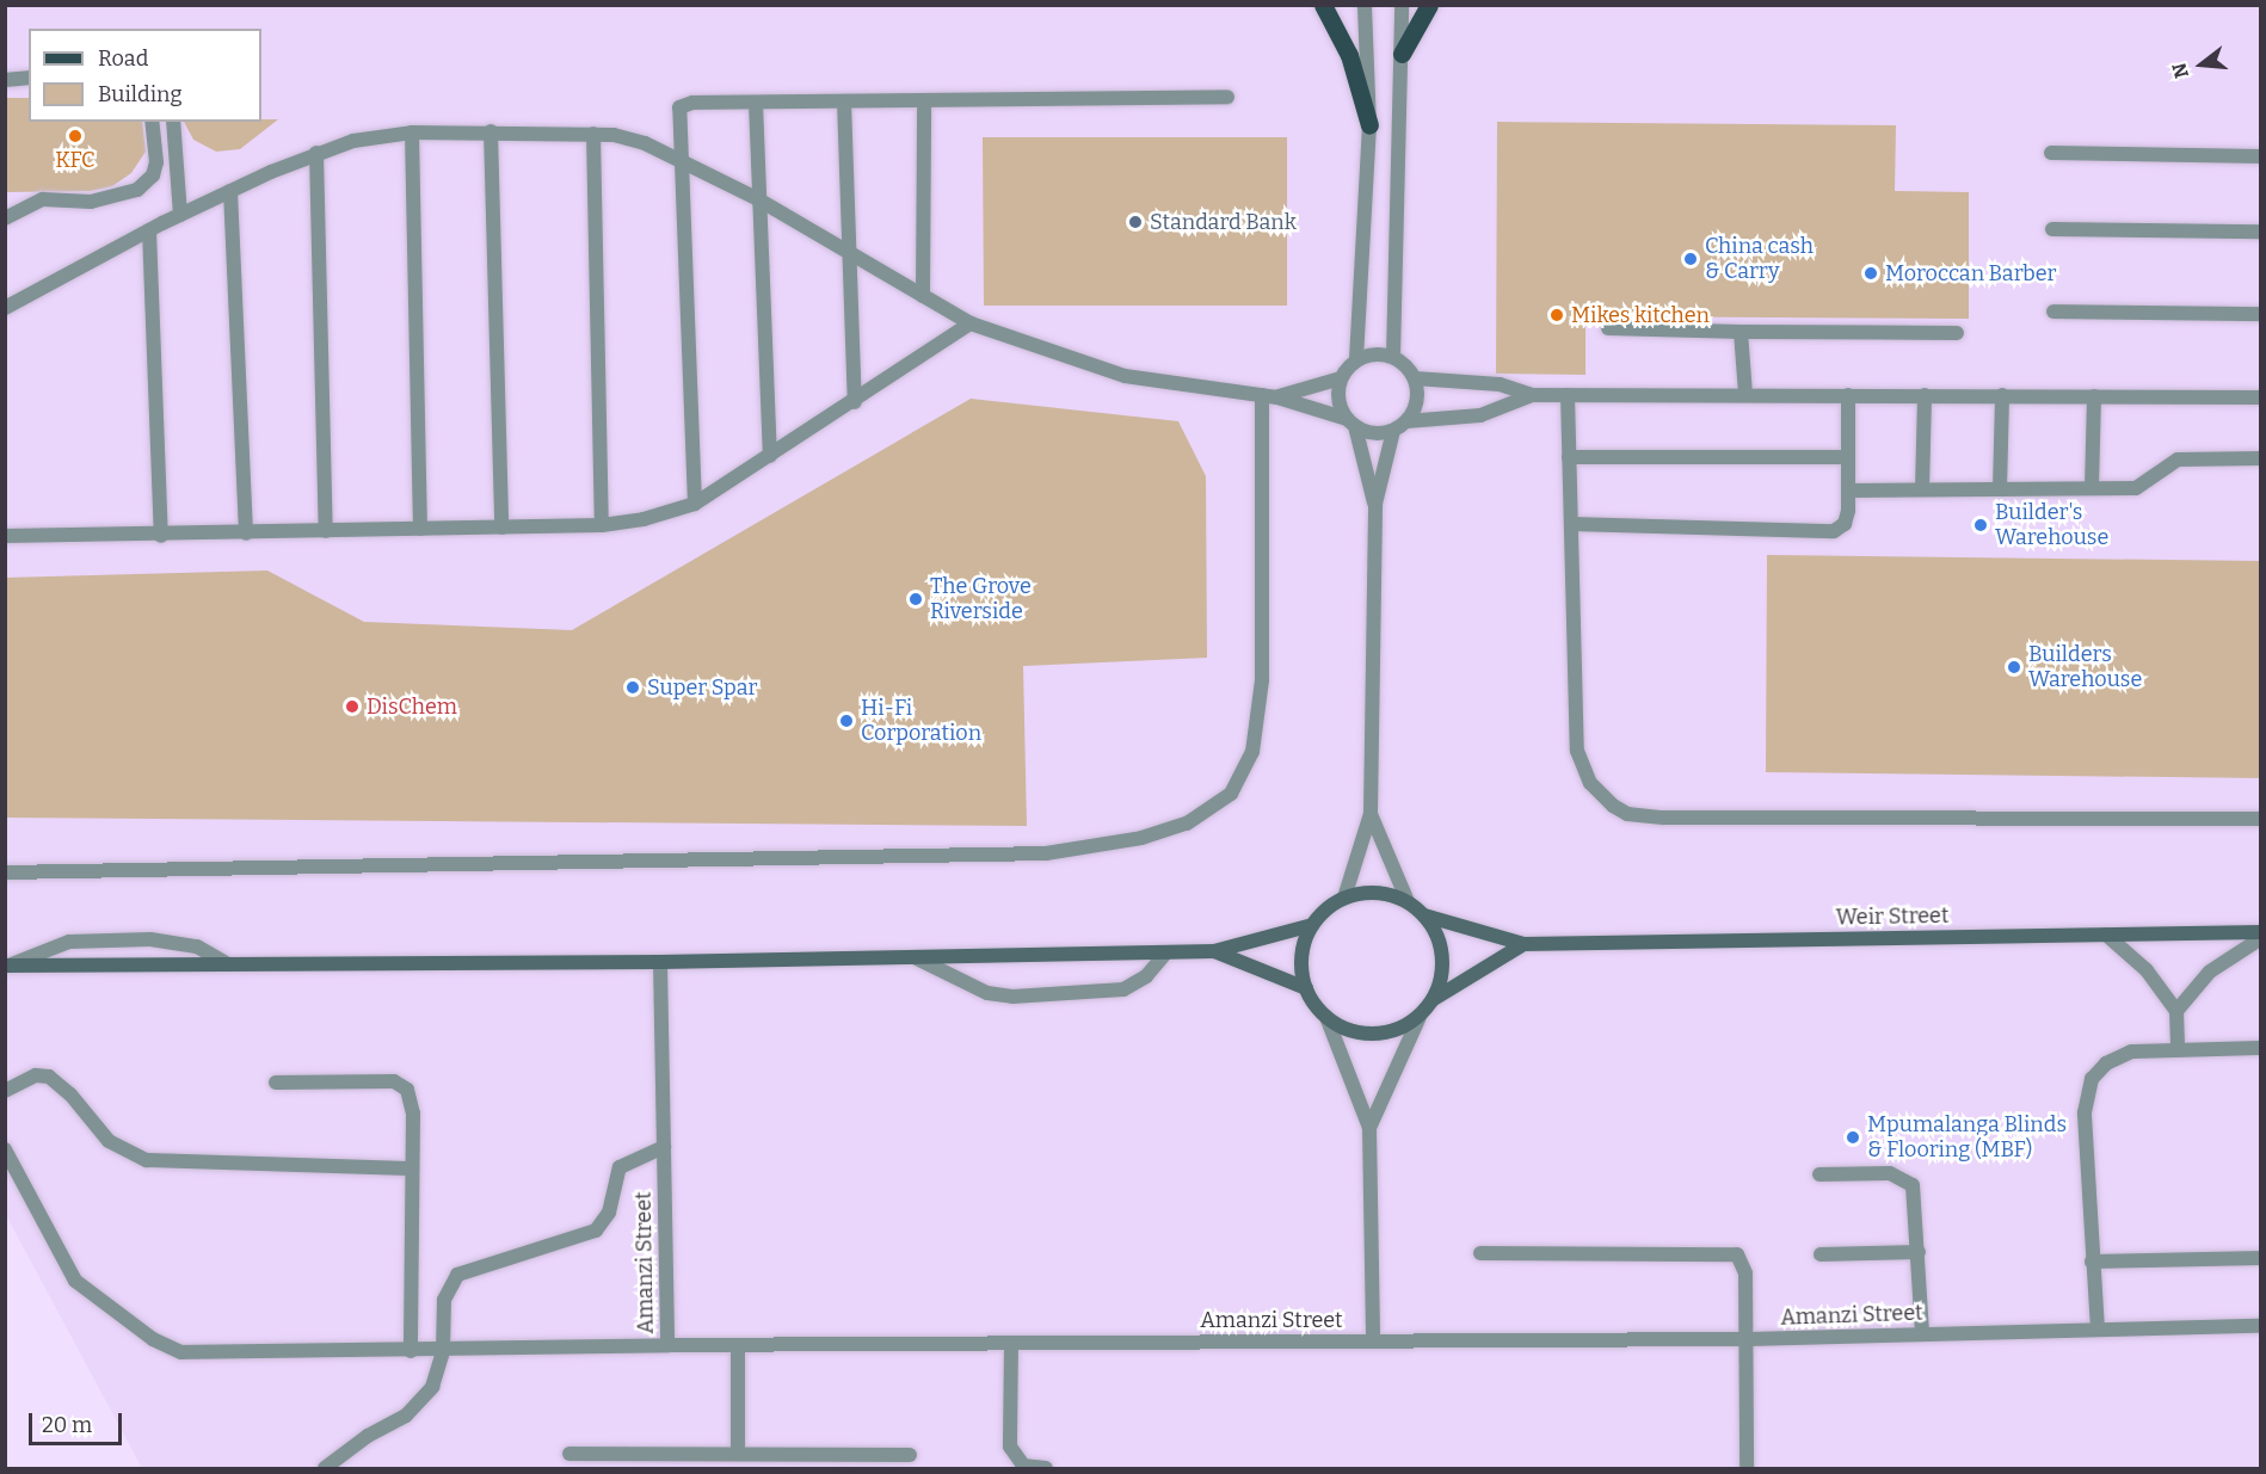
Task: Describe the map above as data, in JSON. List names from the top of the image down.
{
  "streets": {
    "street": ["Weir Street", "Amanzi Street"]
  },
  "places": [
    "KFC",
    "Standard Bank",
    "China cash & Carry",
    "Moroccan Barber",
    "Mikes kitchen",
    "Builder's Warehouse",
    "The Grove Riverside",
    "Builders Warehouse",
    "Super Spar",
    "DisChem",
    "Hi-Fi Corporation",
    "Mpumalanga Blinds & Flooring (MBF)"
  ],
  "legend": ["Road", "Building"],
  "scale_bar": "20 m",
  "north": "left"
}
